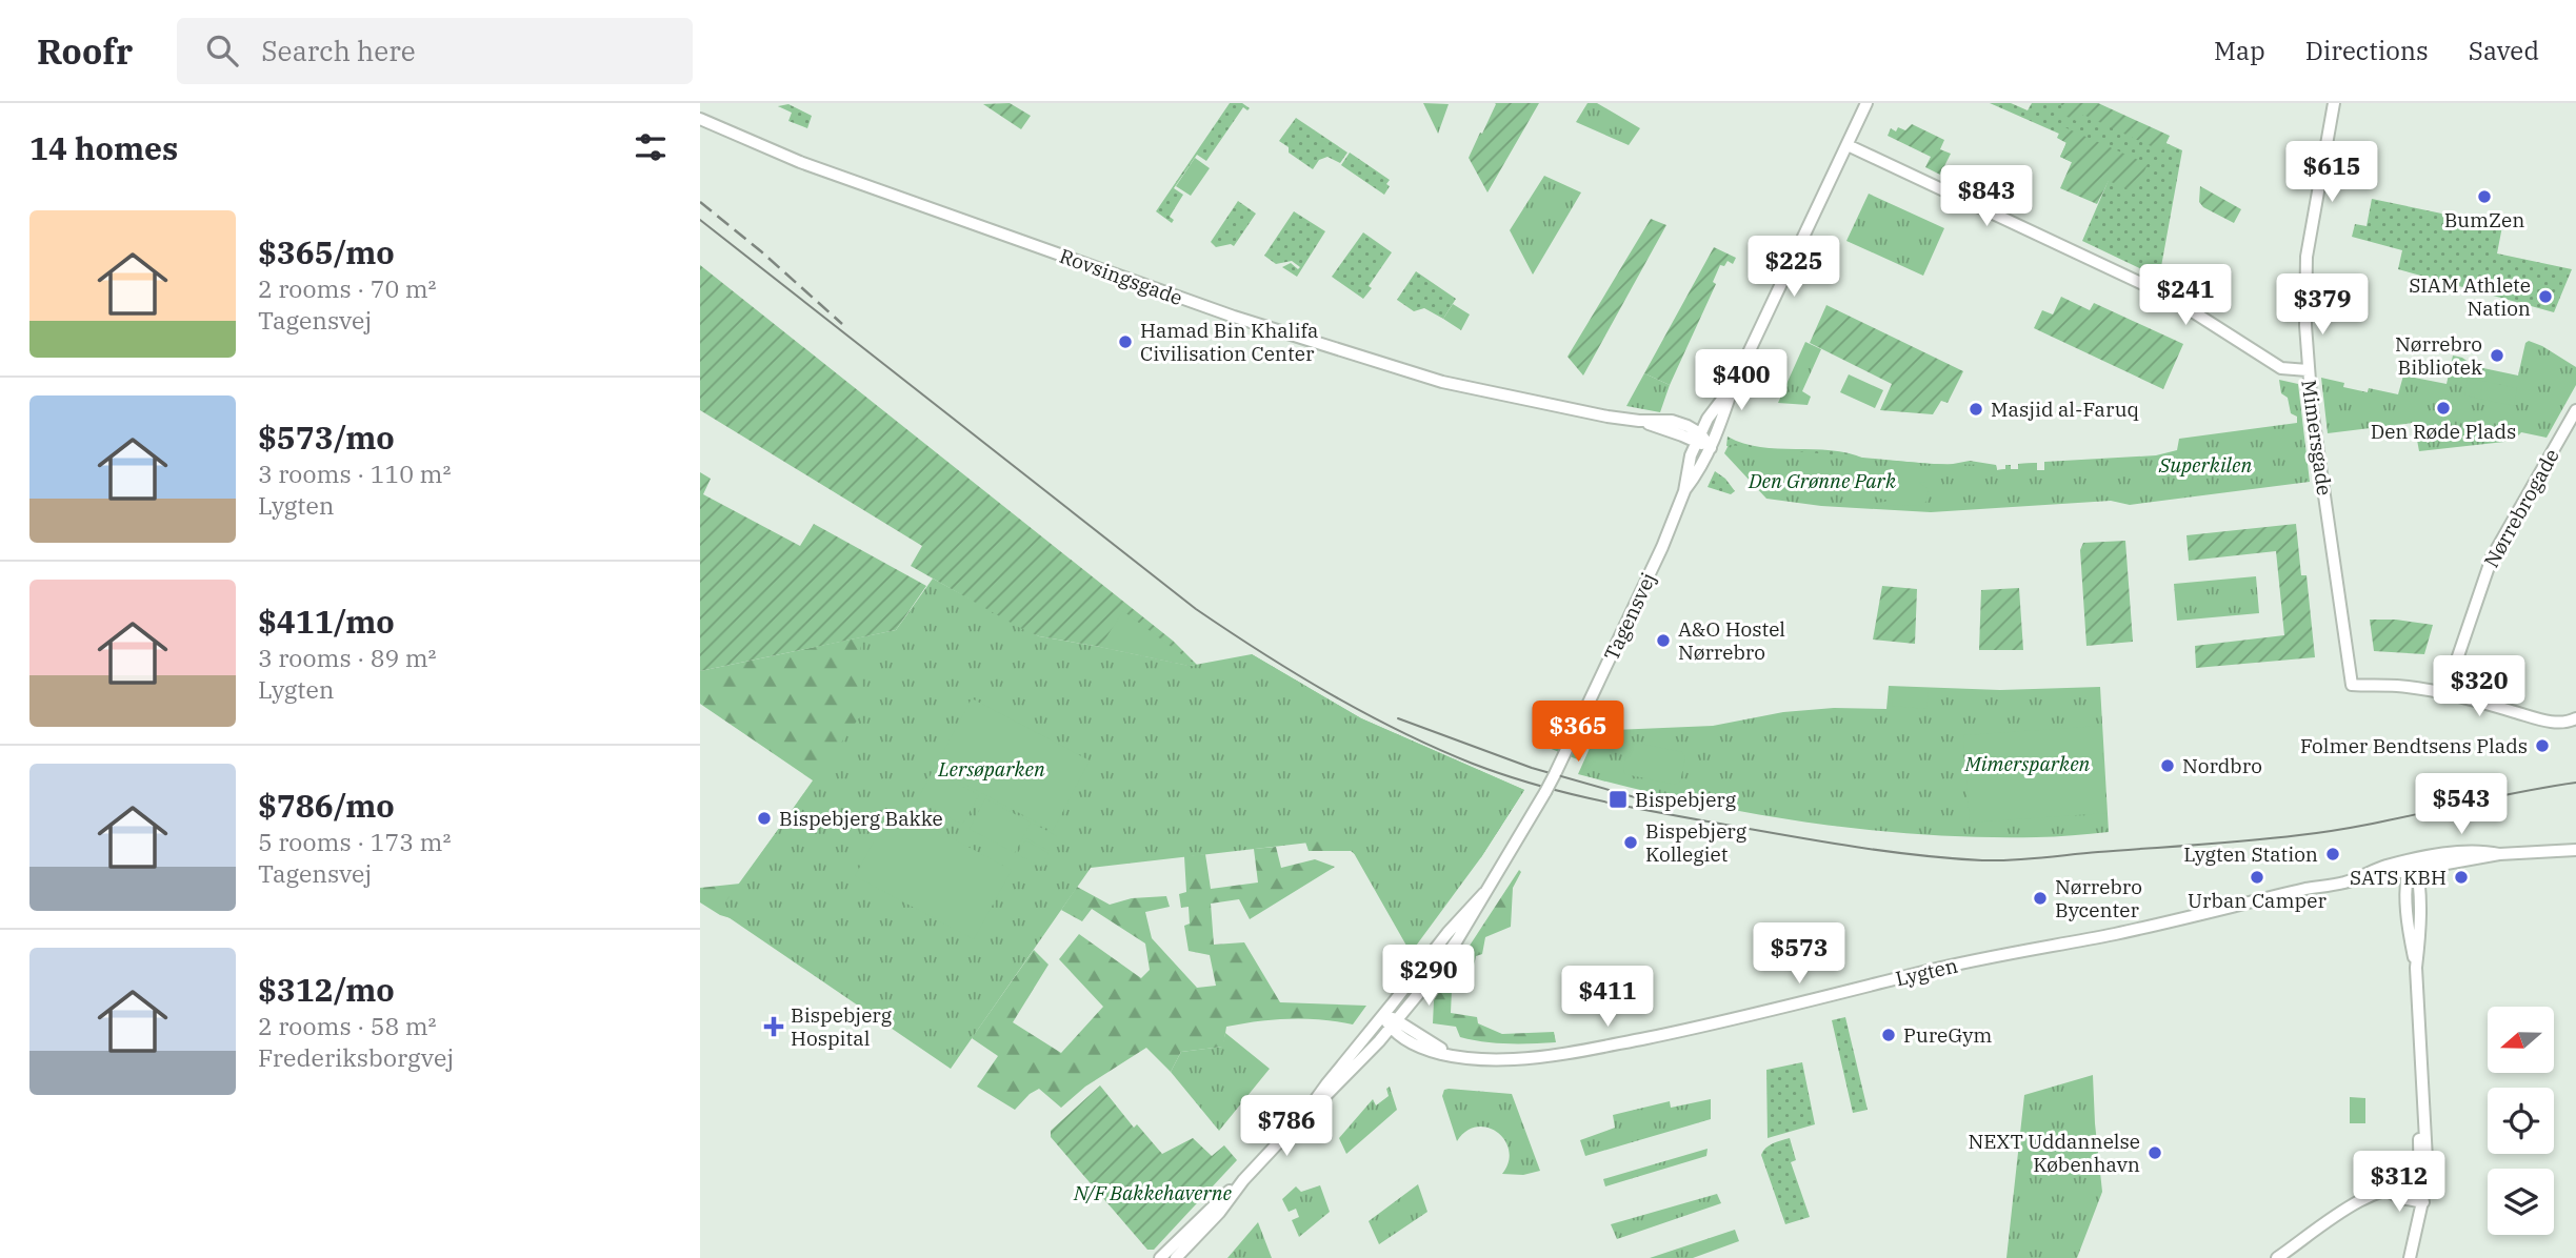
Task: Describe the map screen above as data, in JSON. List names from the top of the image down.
{
  "streets": {
    "street": [
      "Rovsingsgade",
      "Mimersgade",
      "Nørrebrogade",
      "Tagensvej",
      "Lygten"
    ]
  },
  "crossings": [
    ["Rovsingsgade", "Tagensvej"],
    ["Mimersgade", "Nørrebrogade"],
    ["Tagensvej", "Lygten"]
  ],
  "parks": [
    "Superkilen",
    "Den Grønne Park",
    "Mimersparken",
    "Lersøparken",
    "N/F Bakkehaverne"
  ],
  "places": {
    "other": [
      "BumZen",
      "SIAM Athlete Nation",
      "Hamad Bin Khalifa Civilisation Center",
      "Nørrebro Bibliotek",
      "Den Røde Plads",
      "Masjid al-Faruq",
      "A&O Hostel Nørrebro",
      "Folmer Bendtsens Plads",
      "Nordbro",
      "Bispebjerg Bakke",
      "Bispebjerg Kollegiet",
      "Lygten Station",
      "Urban Camper",
      "SATS KBH",
      "Nørrebro Bycenter",
      "PureGym",
      "NEXT Uddannelse København"
    ],
    "transit": ["Bispebjerg"],
    "health": ["Bispebjerg Hospital"]
  },
  "north": "left",
  "page": {
    "header": "Roofr",
    "search": "Search here",
    "nav": ["Map", "Directions", "Saved"],
    "heading": "14 homes",
    "price": [
      "$615",
      "$843",
      "$225",
      "$241",
      "$379",
      "$400",
      "$320",
      "$365",
      "$543",
      "$573",
      "$290",
      "$411",
      "$786",
      "$312"
    ],
    "list": [
      {
        "name": "$365/mo",
        "note": "2 rooms · 70 m² · Tagensvej"
      },
      {
        "name": "$573/mo",
        "note": "3 rooms · 110 m² · Lygten"
      },
      {
        "name": "$411/mo",
        "note": "3 rooms · 89 m² · Lygten"
      },
      {
        "name": "$786/mo",
        "note": "5 rooms · 173 m² · Tagensvej"
      },
      {
        "name": "$312/mo",
        "note": "2 rooms · 58 m² · Frederiksborgvej"
      }
    ]
  }
}
